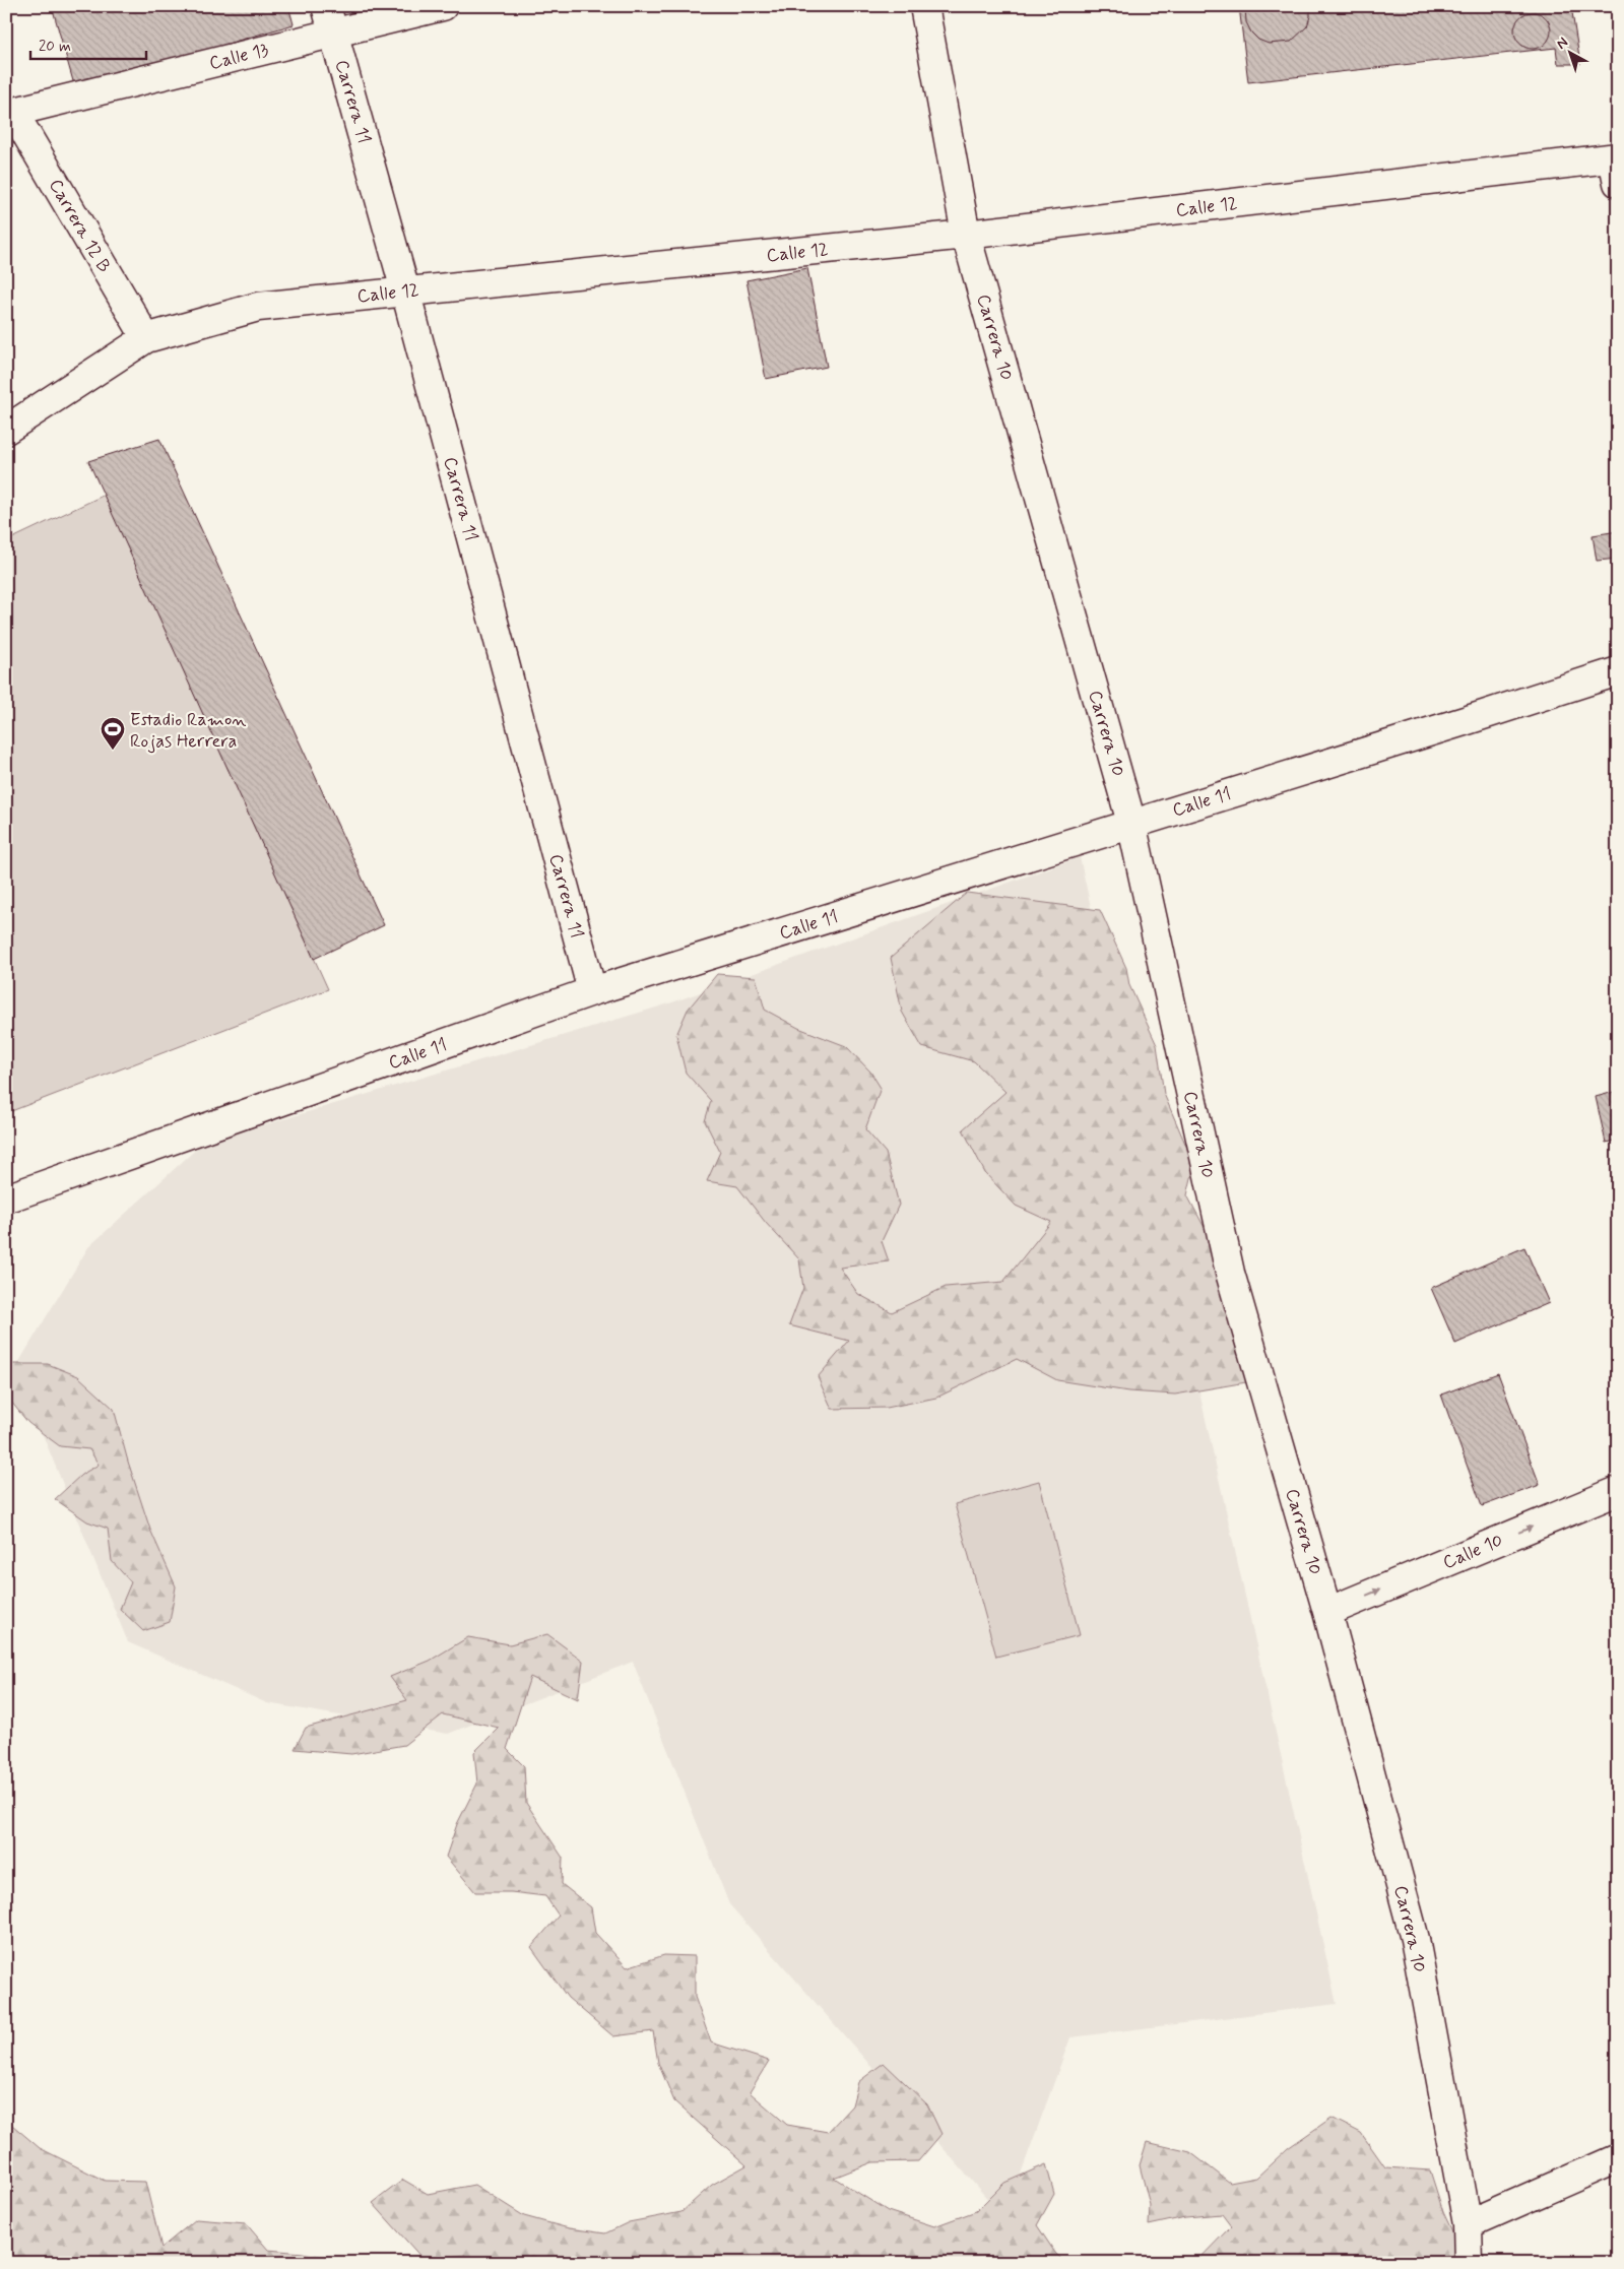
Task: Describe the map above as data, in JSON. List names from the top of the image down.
{
  "streets": {
    "street": [
      "Calle 13",
      "Carrera 11",
      "Calle 12",
      "Carrera 12 B",
      "Carrera 10",
      "Calle 11",
      "Calle 10"
    ]
  },
  "crossings": [
    ["Calle 13", "Carrera 11"],
    ["Calle 13", "Carrera 12 B"],
    ["Carrera 11", "Calle 12"],
    ["Carrera 11", "Calle 11"],
    ["Calle 12", "Carrera 12 B"],
    ["Calle 12", "Carrera 10"],
    ["Carrera 10", "Calle 11"],
    ["Carrera 10", "Calle 10"]
  ],
  "one_way": ["Calle 10"],
  "places": {
    "sports": ["Estadio Ramon Rojas Herrera"]
  },
  "scale_bar": "20 m",
  "north": "top left"
}
